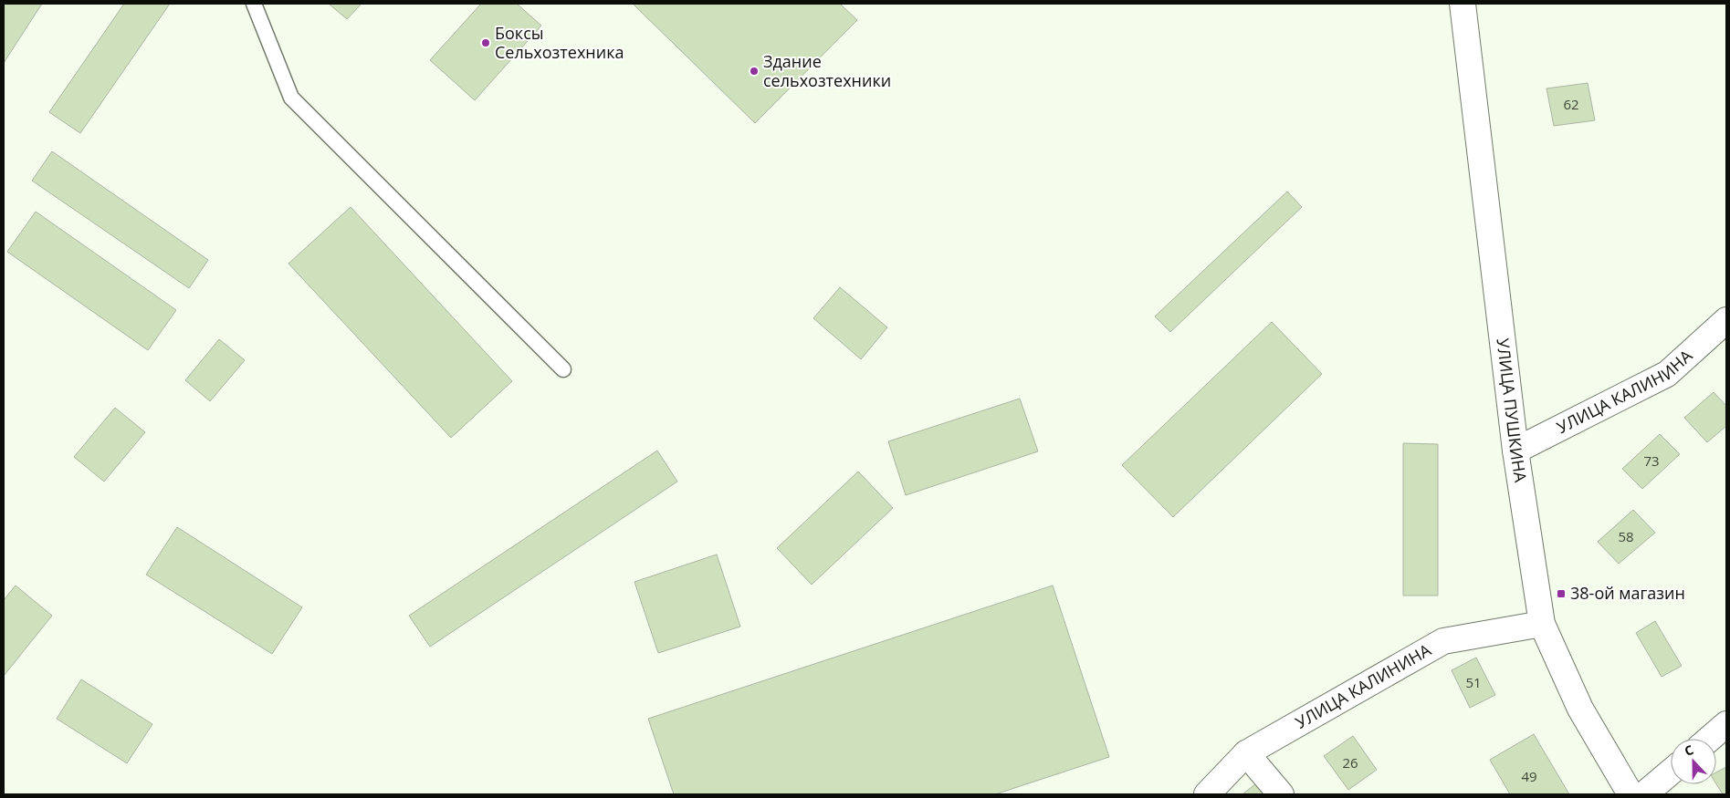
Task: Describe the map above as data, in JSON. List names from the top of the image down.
{
  "streets": {
    "main road": ["УЛИЦА КАЛИНИНА", "УЛИЦА ПУШКИНА"]
  },
  "crossings": [
    ["УЛИЦА КАЛИНИНА", "УЛИЦА ПУШКИНА"]
  ],
  "places": {
    "other": ["Боксы Сельхозтехника", "Здание сельхозтехники"],
    "transit": ["38-ой магазин"]
  },
  "house_numbers": [
    "62",
    "73",
    "58",
    "51",
    "26",
    "49"
  ],
  "north": "top"
}
